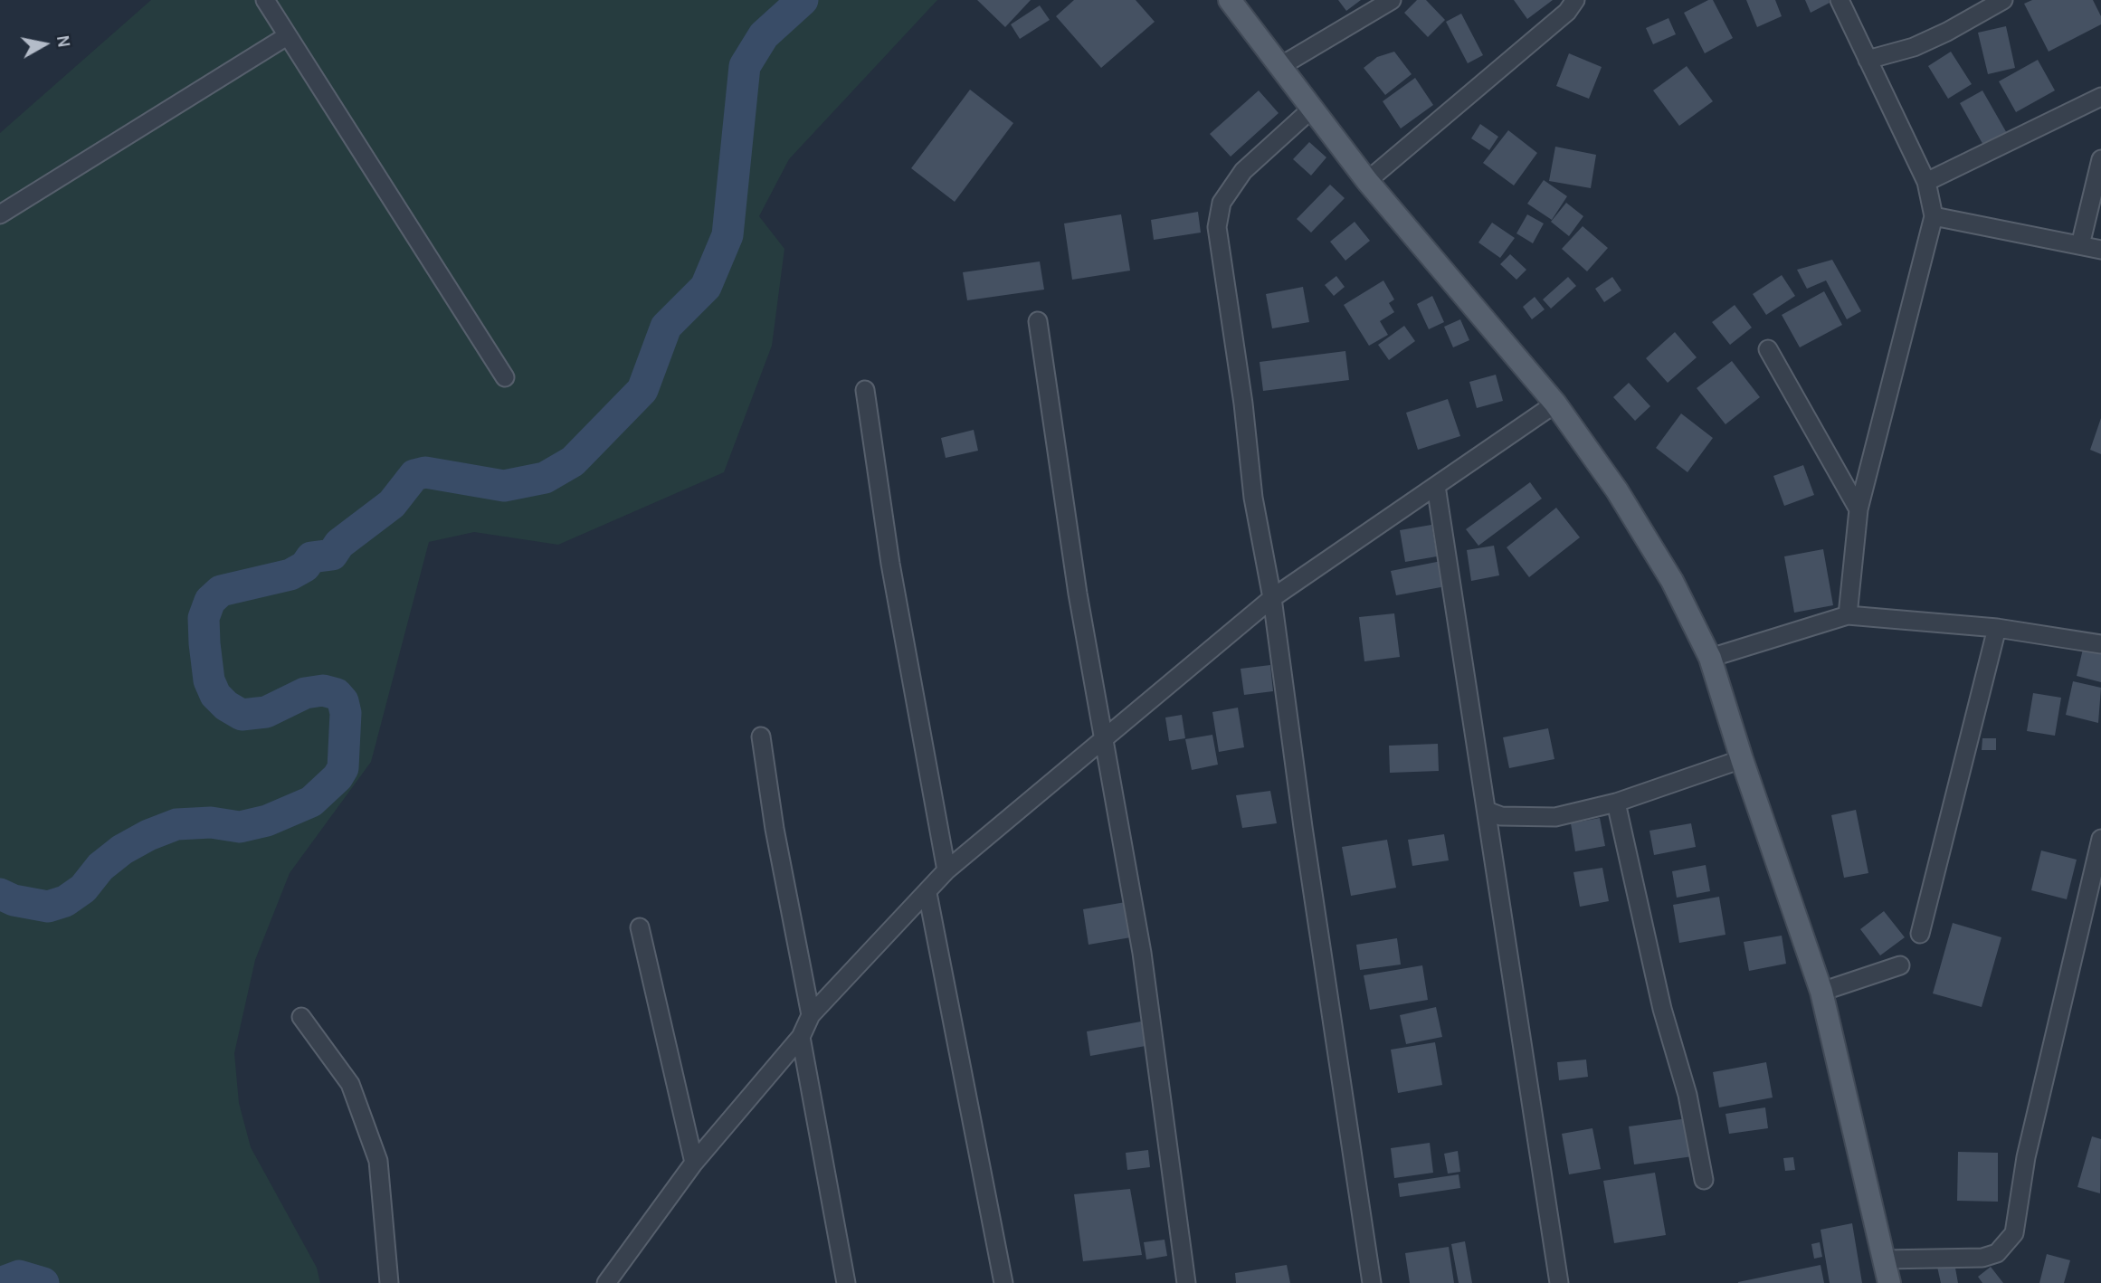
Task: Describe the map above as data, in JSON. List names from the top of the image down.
{
  "north": "right"
}
